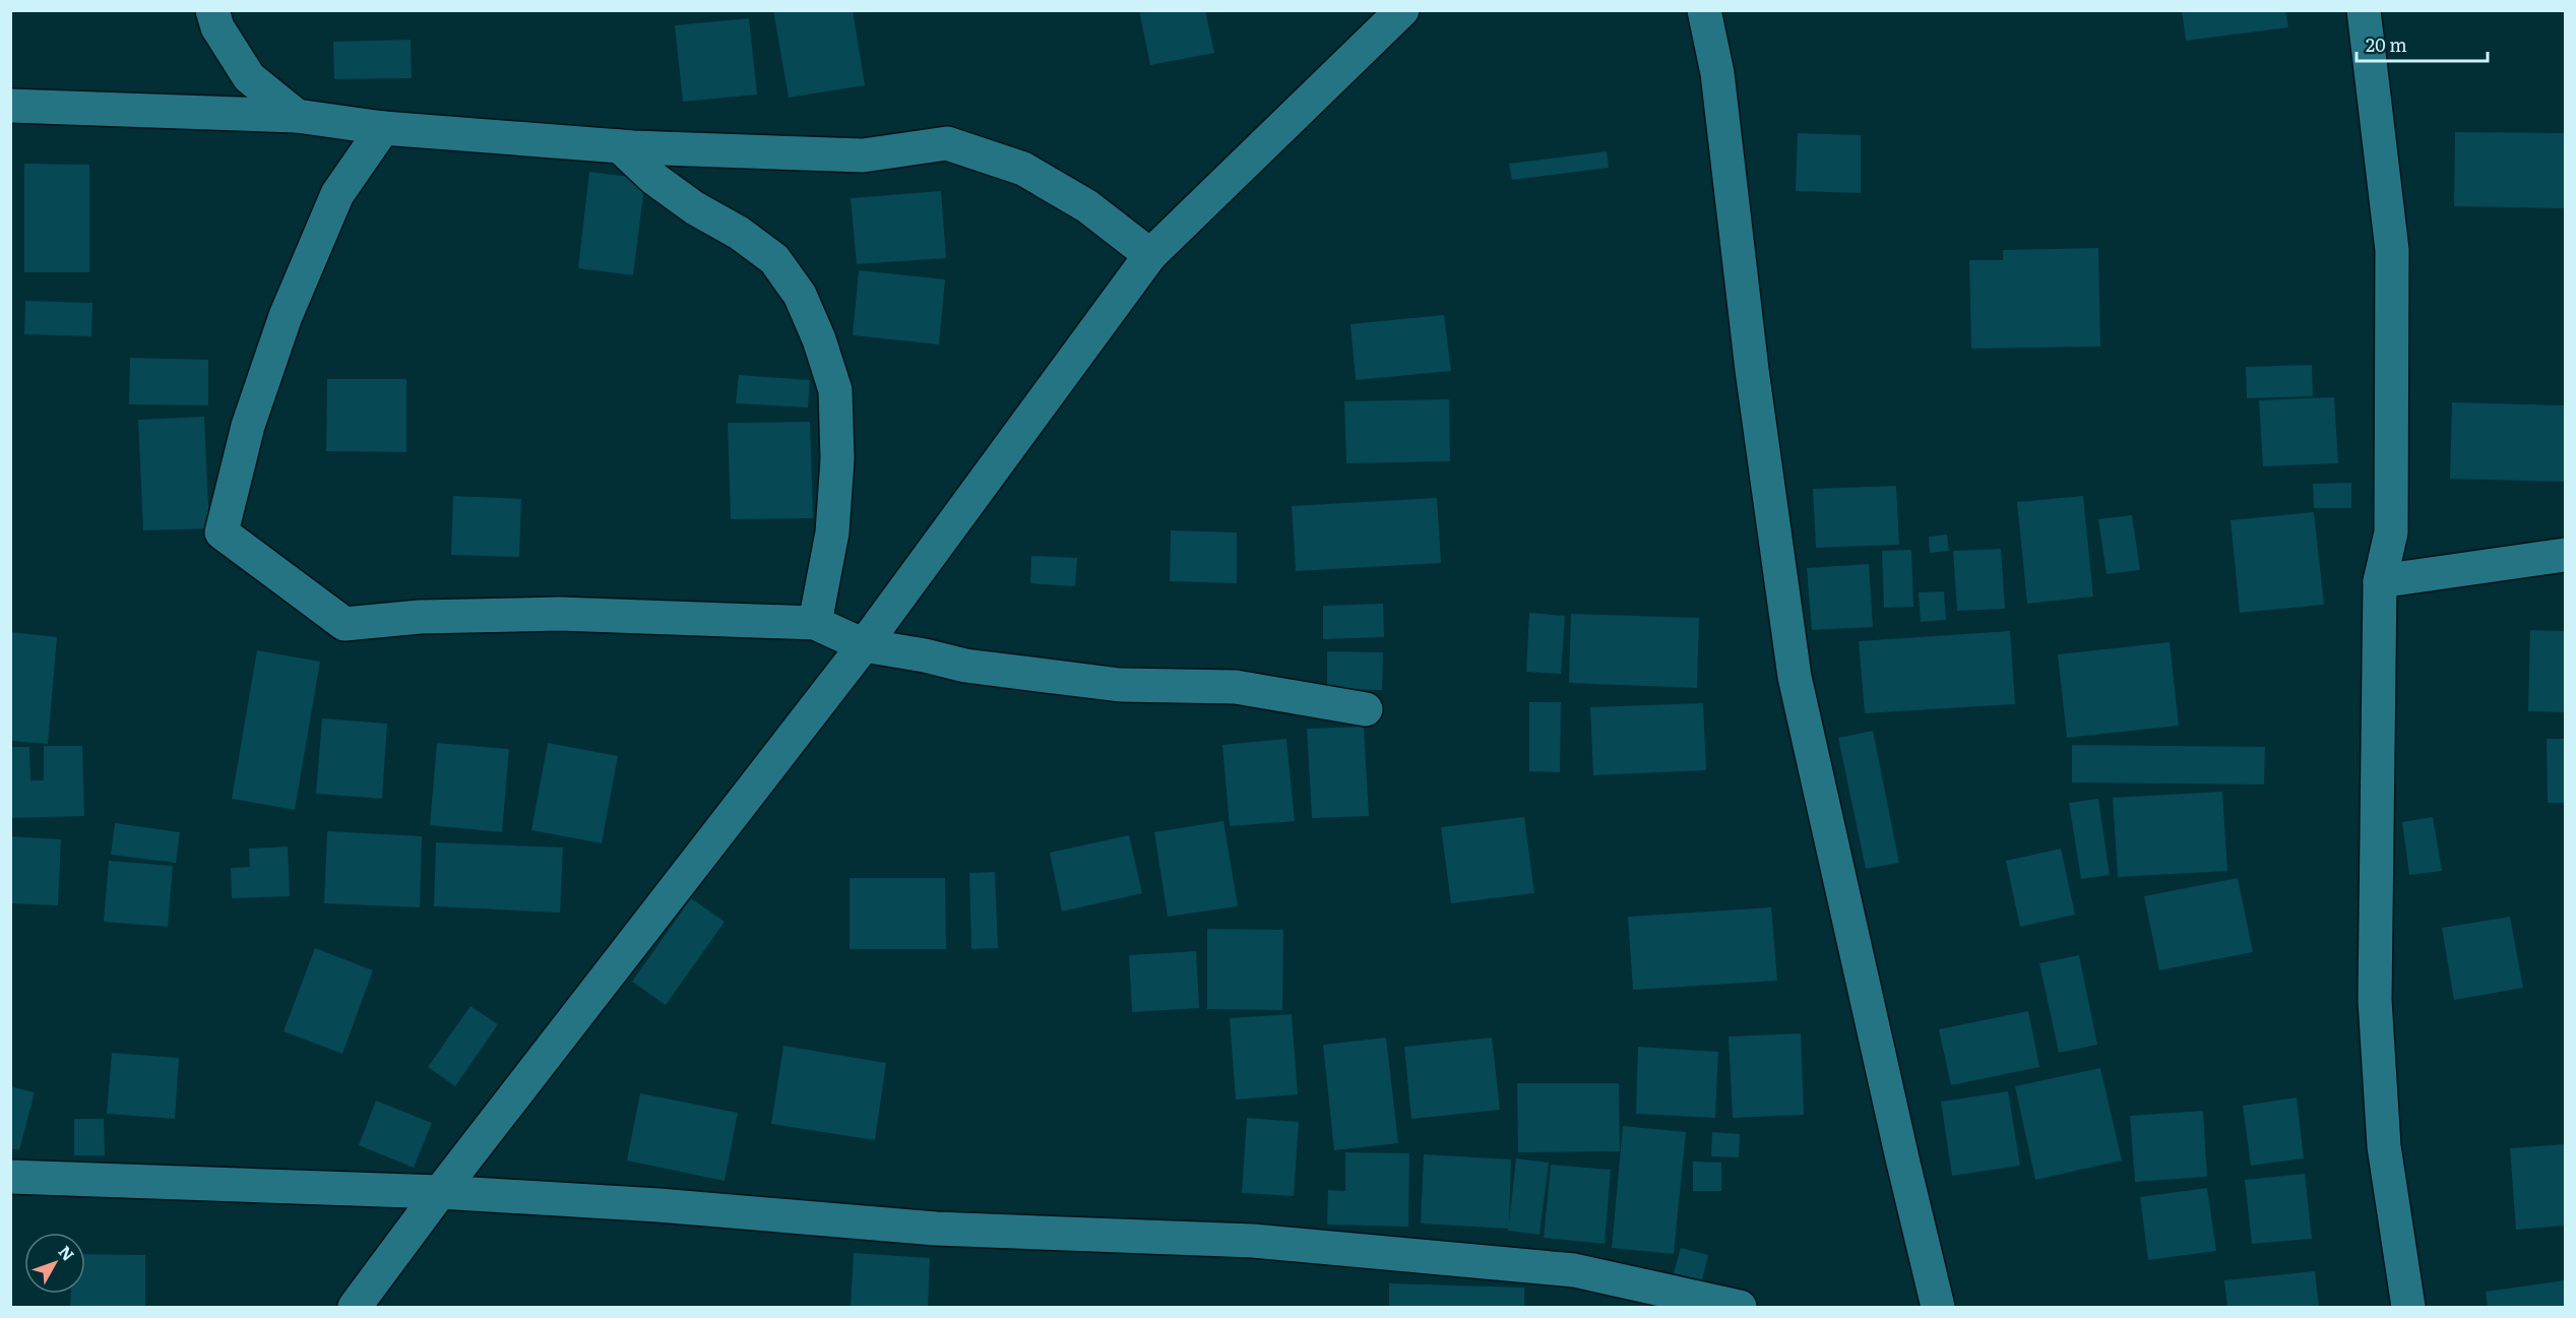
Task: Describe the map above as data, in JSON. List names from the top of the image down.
{
  "scale_bar": "20 m",
  "north": "top right"
}
